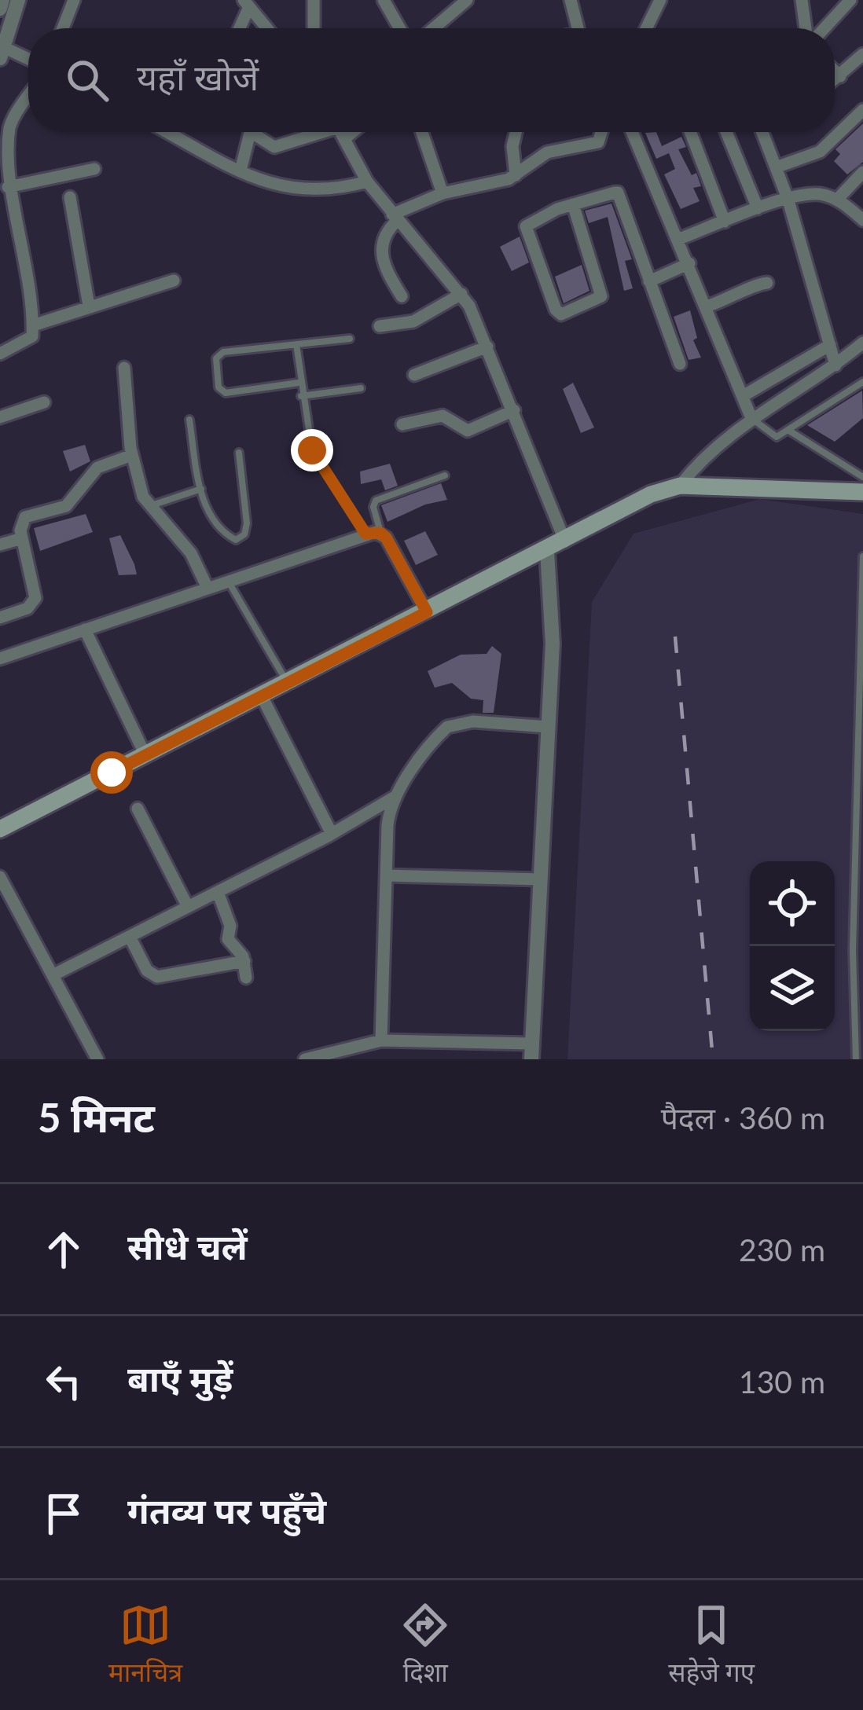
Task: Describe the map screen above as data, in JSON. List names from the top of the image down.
{
  "page": {
    "search": "यहाँ खोजें",
    "heading": ["5 मिनट", "पैदल · 360 m"],
    "list": [
      ["सीधे चलें", "230 m"],
      ["बाएँ मुड़ें", "130 m"],
      "गंतव्य पर पहुँचे"
    ],
    "nav": ["मानचित्र", "दिशा", "सहेजे गए"]
  }
}
